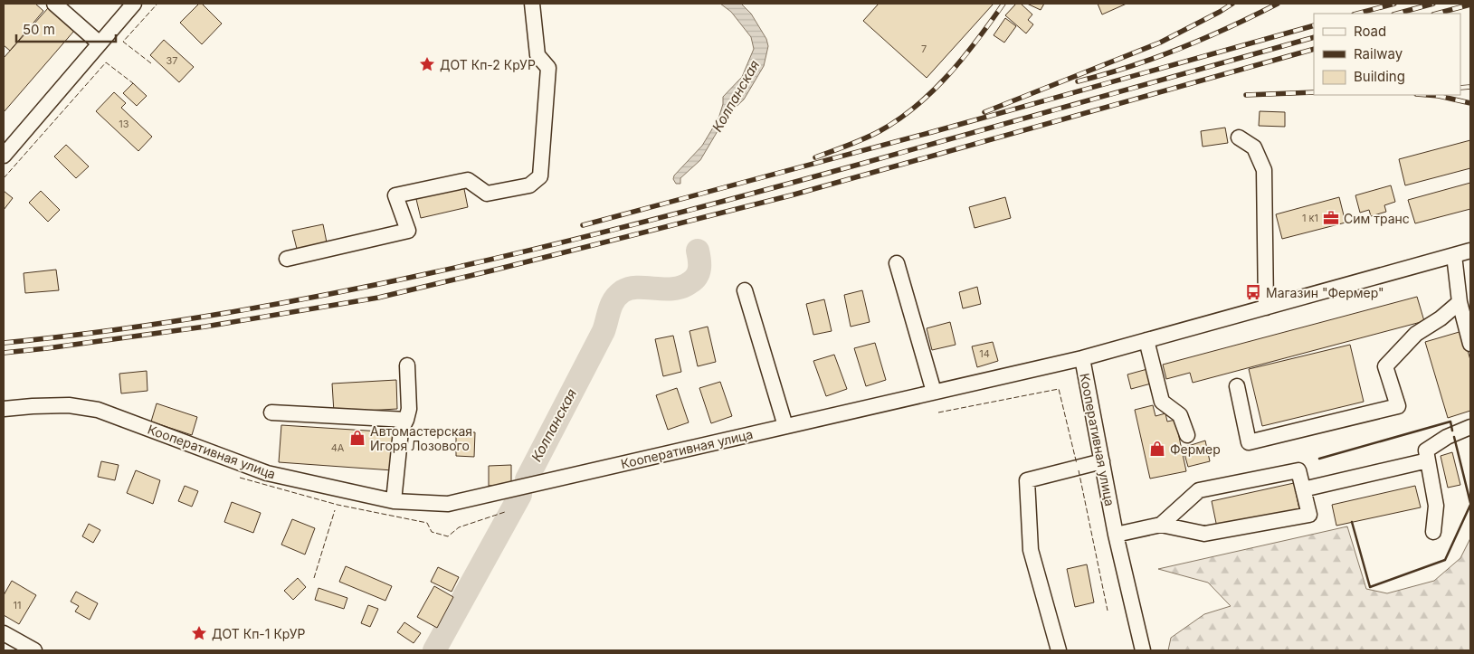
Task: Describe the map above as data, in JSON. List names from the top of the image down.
{
  "streets": {
    "street": ["Кооперативная улица"]
  },
  "water": ["Колпанская"],
  "places": {
    "place": ["ДОТ Кп-2 КрУР", "ДОТ Кп-1 КрУР"],
    "office": ["Сим транс"],
    "bus stop": ["Магазин \"Фермер\""],
    "shop": ["Автомастерская Игоря Лозового", "Фермер"]
  },
  "house_numbers": [
    "7",
    "37",
    "13",
    "1 к1",
    "14",
    "4А",
    "11"
  ],
  "legend": ["Road", "Railway", "Building"],
  "scale_bar": "50 m"
}
